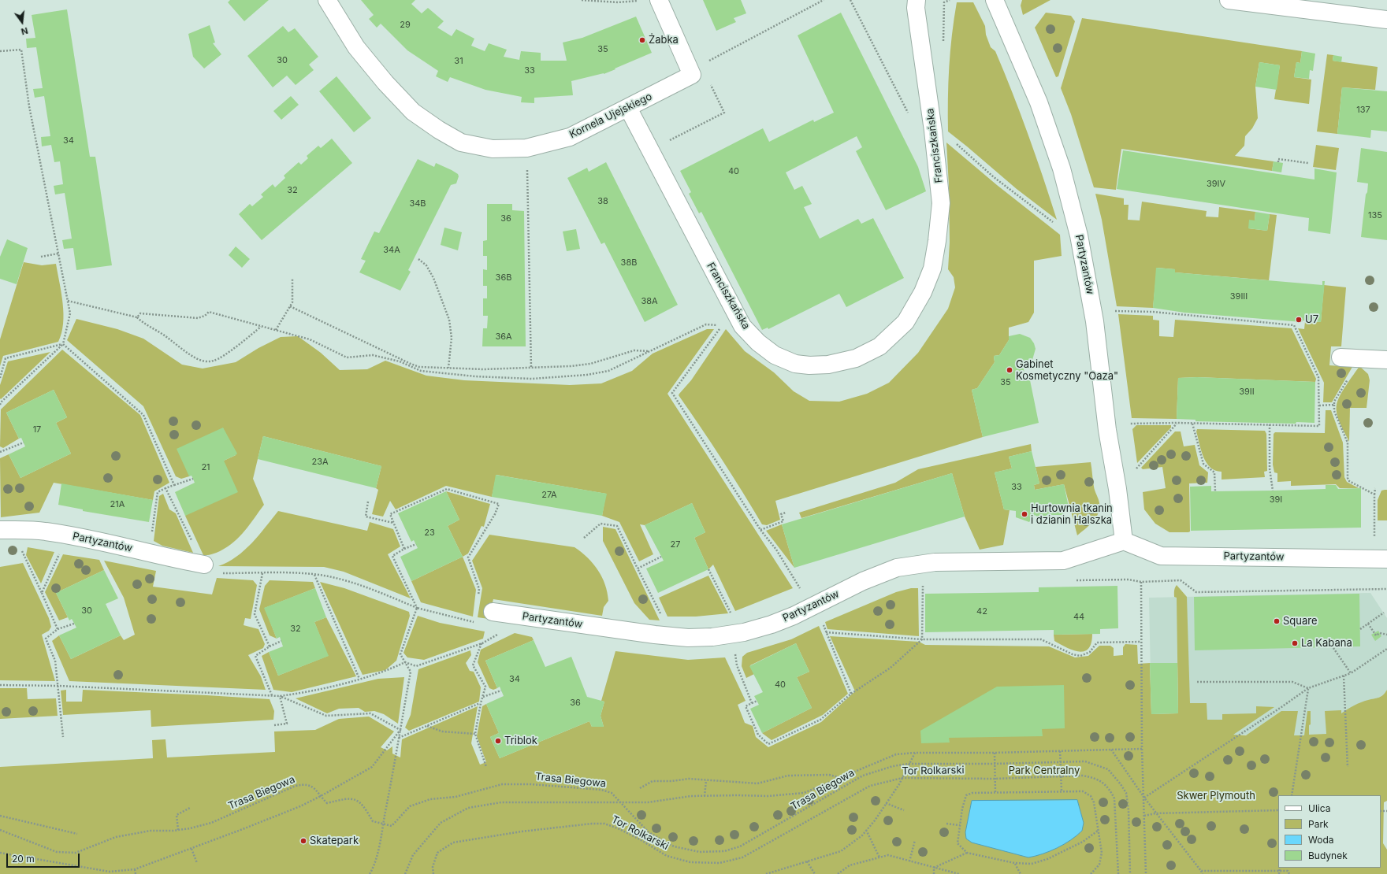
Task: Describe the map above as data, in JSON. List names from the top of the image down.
{
  "streets": {
    "street": ["Kornela Ujejskiego", "Franciszkańska", "Partyzantów"],
    "path": ["Tor Rolkarski", "Trasa Biegowa"]
  },
  "crossings": [
    ["Kornela Ujejskiego", "Franciszkańska"]
  ],
  "parks": ["Park Centralny", "Skwer Plymouth"],
  "places": [
    "Żabka",
    "U7",
    "Gabinet Kosmetyczny \"Oaza\"",
    "Hurtownia tkanin i dzianin Halszka",
    "Square",
    "La Kabana",
    "Triblok",
    "Skatepark"
  ],
  "house_numbers": [
    "29",
    "35",
    "30",
    "31",
    "33",
    "137",
    "34",
    "40",
    "39IV",
    "32",
    "38",
    "34B",
    "135",
    "36",
    "34A",
    "38B",
    "36B",
    "39III",
    "38A",
    "36A",
    "35",
    "39II",
    "17",
    "23A",
    "21",
    "33",
    "27A",
    "39I",
    "21A",
    "23",
    "27",
    "30",
    "42",
    "44",
    "32",
    "34",
    "40",
    "36"
  ],
  "legend": [
    "Ulica",
    "Park",
    "Woda",
    "Budynek"
  ],
  "scale_bar": "20 m",
  "north": "bottom"
}
